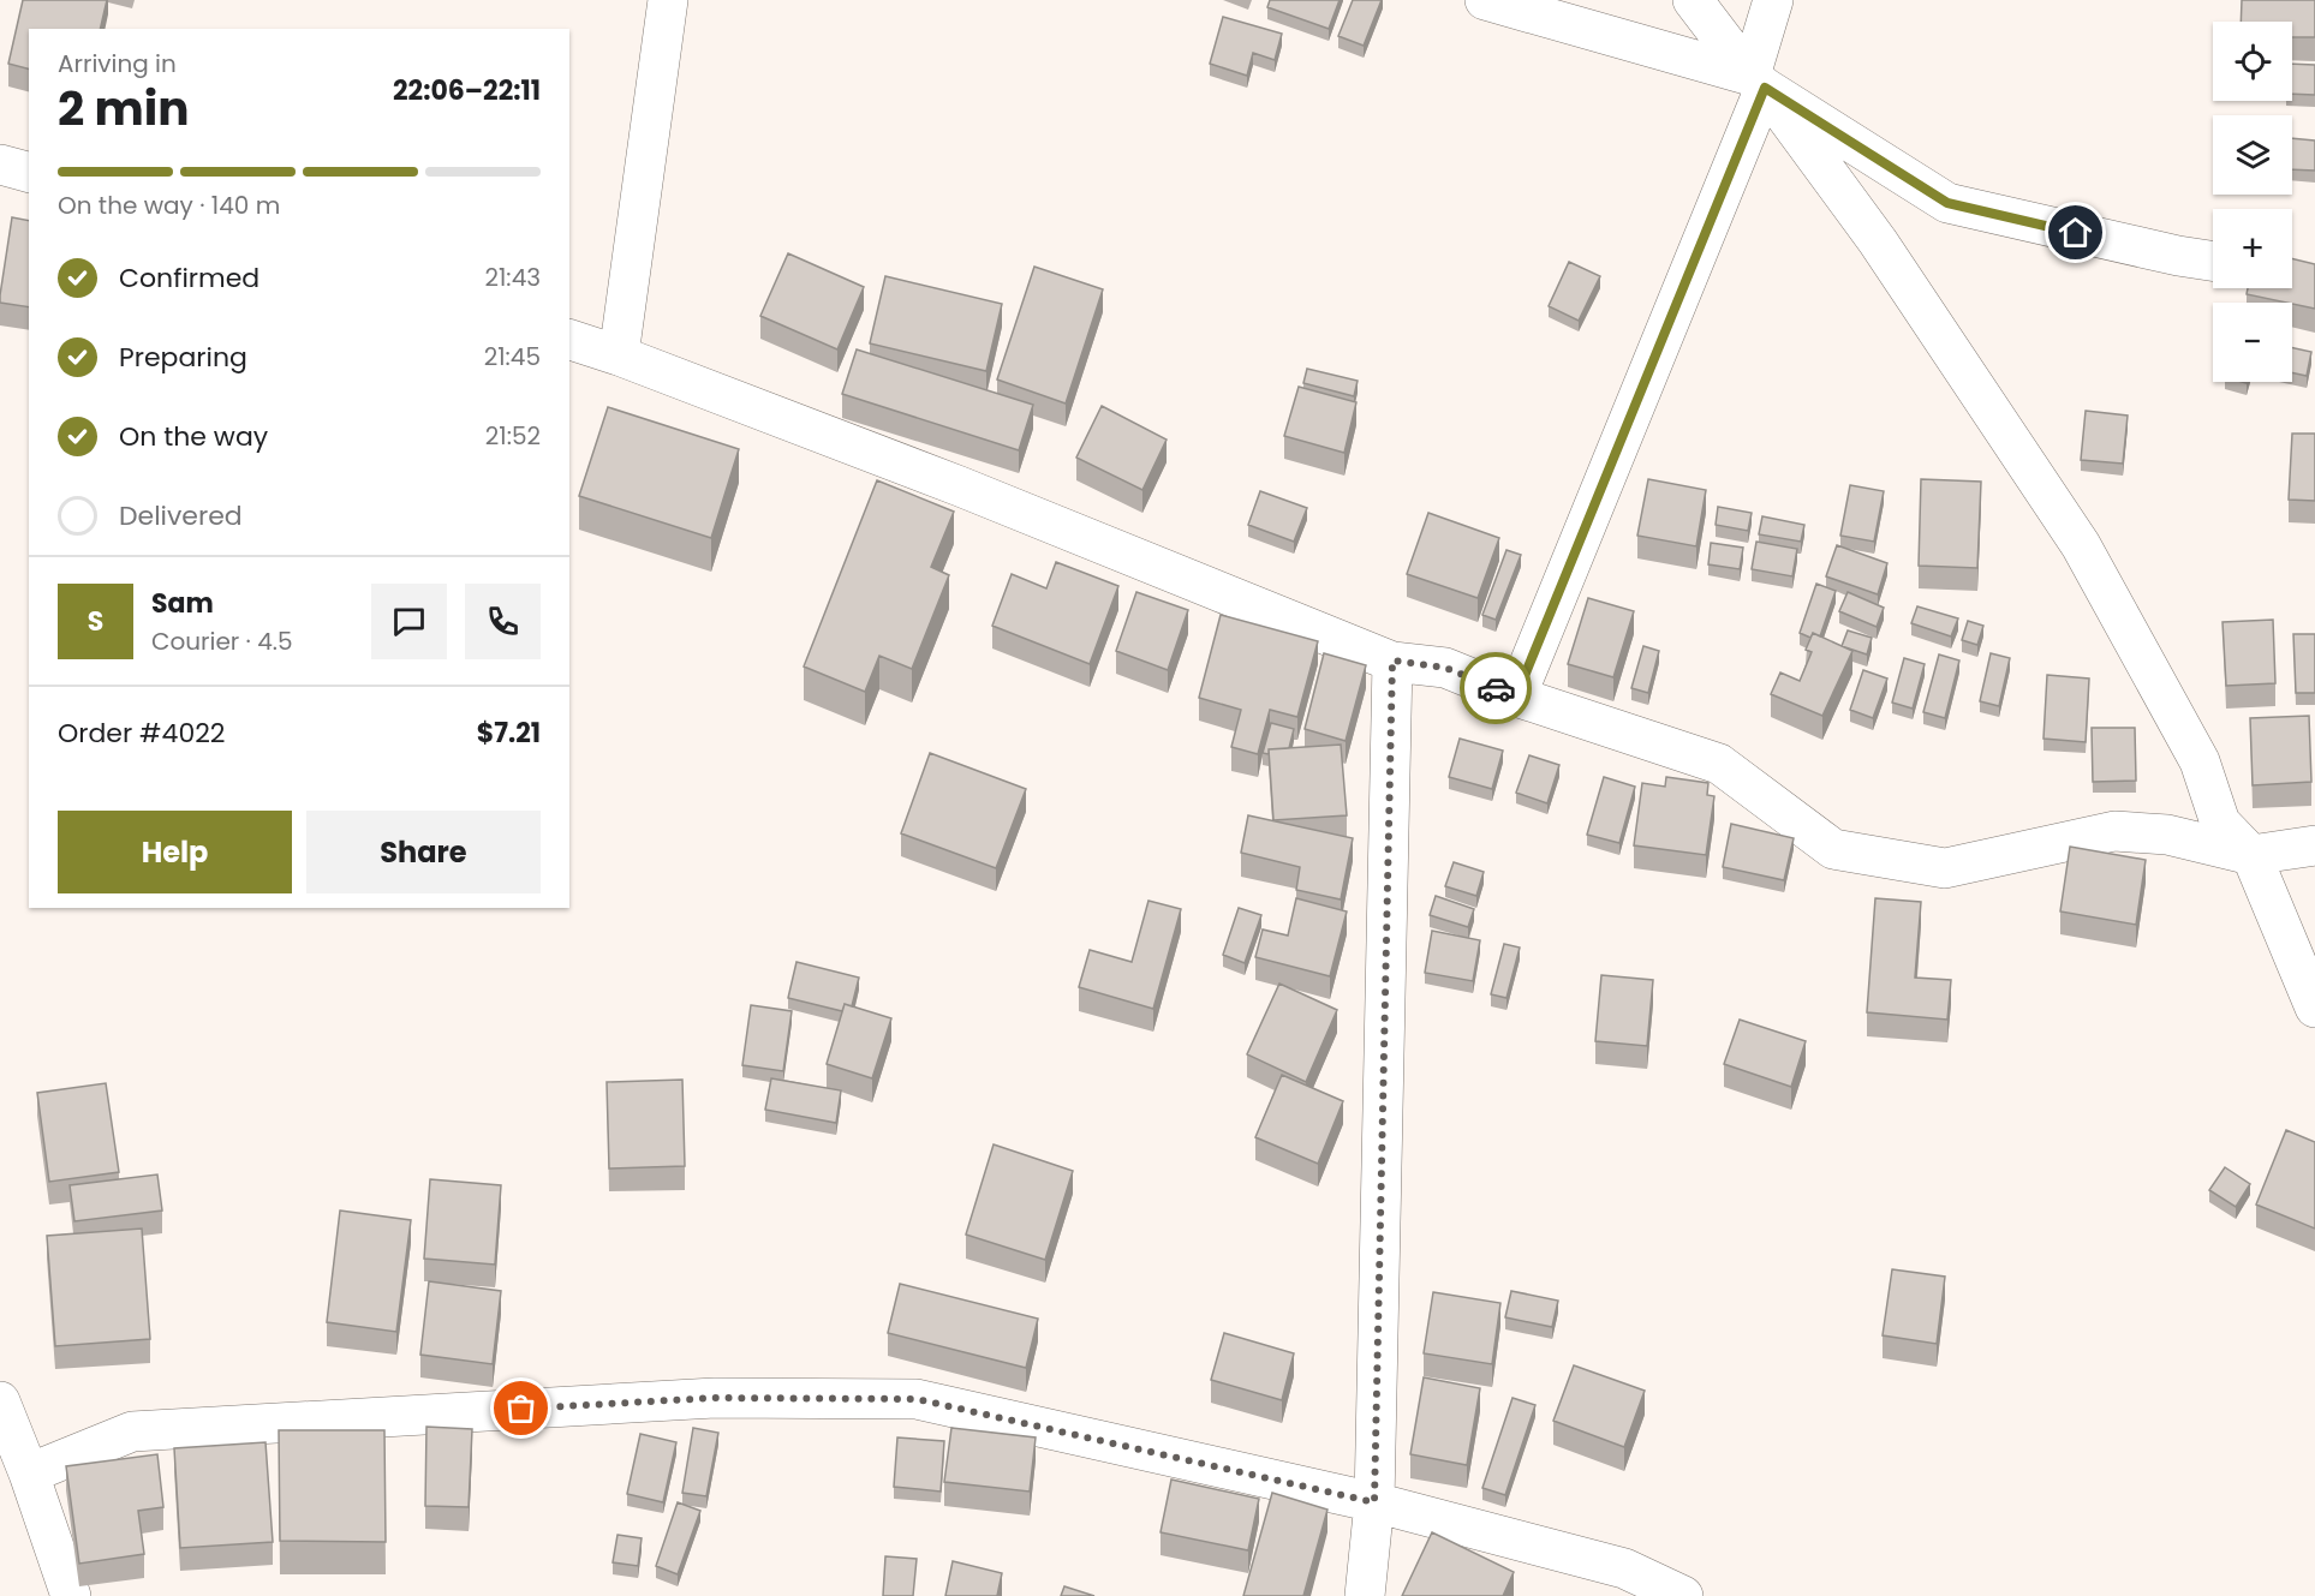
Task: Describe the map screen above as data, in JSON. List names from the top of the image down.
{
  "page": {
    "map_buttons": ["+", "−"],
    "heading": ["2 min", "Arriving in", "22:06–22:11"],
    "panel": [
      "Sam",
      "Courier · 4.5",
      "Order #4022",
      "$7.21"
    ],
    "bar": "On the way · 140 m",
    "list": [
      ["Confirmed", "21:43"],
      ["Preparing", "21:45"],
      ["On the way", "21:52"],
      "Delivered"
    ],
    "round": "S",
    "buttons": ["Help", "Share"]
  }
}
